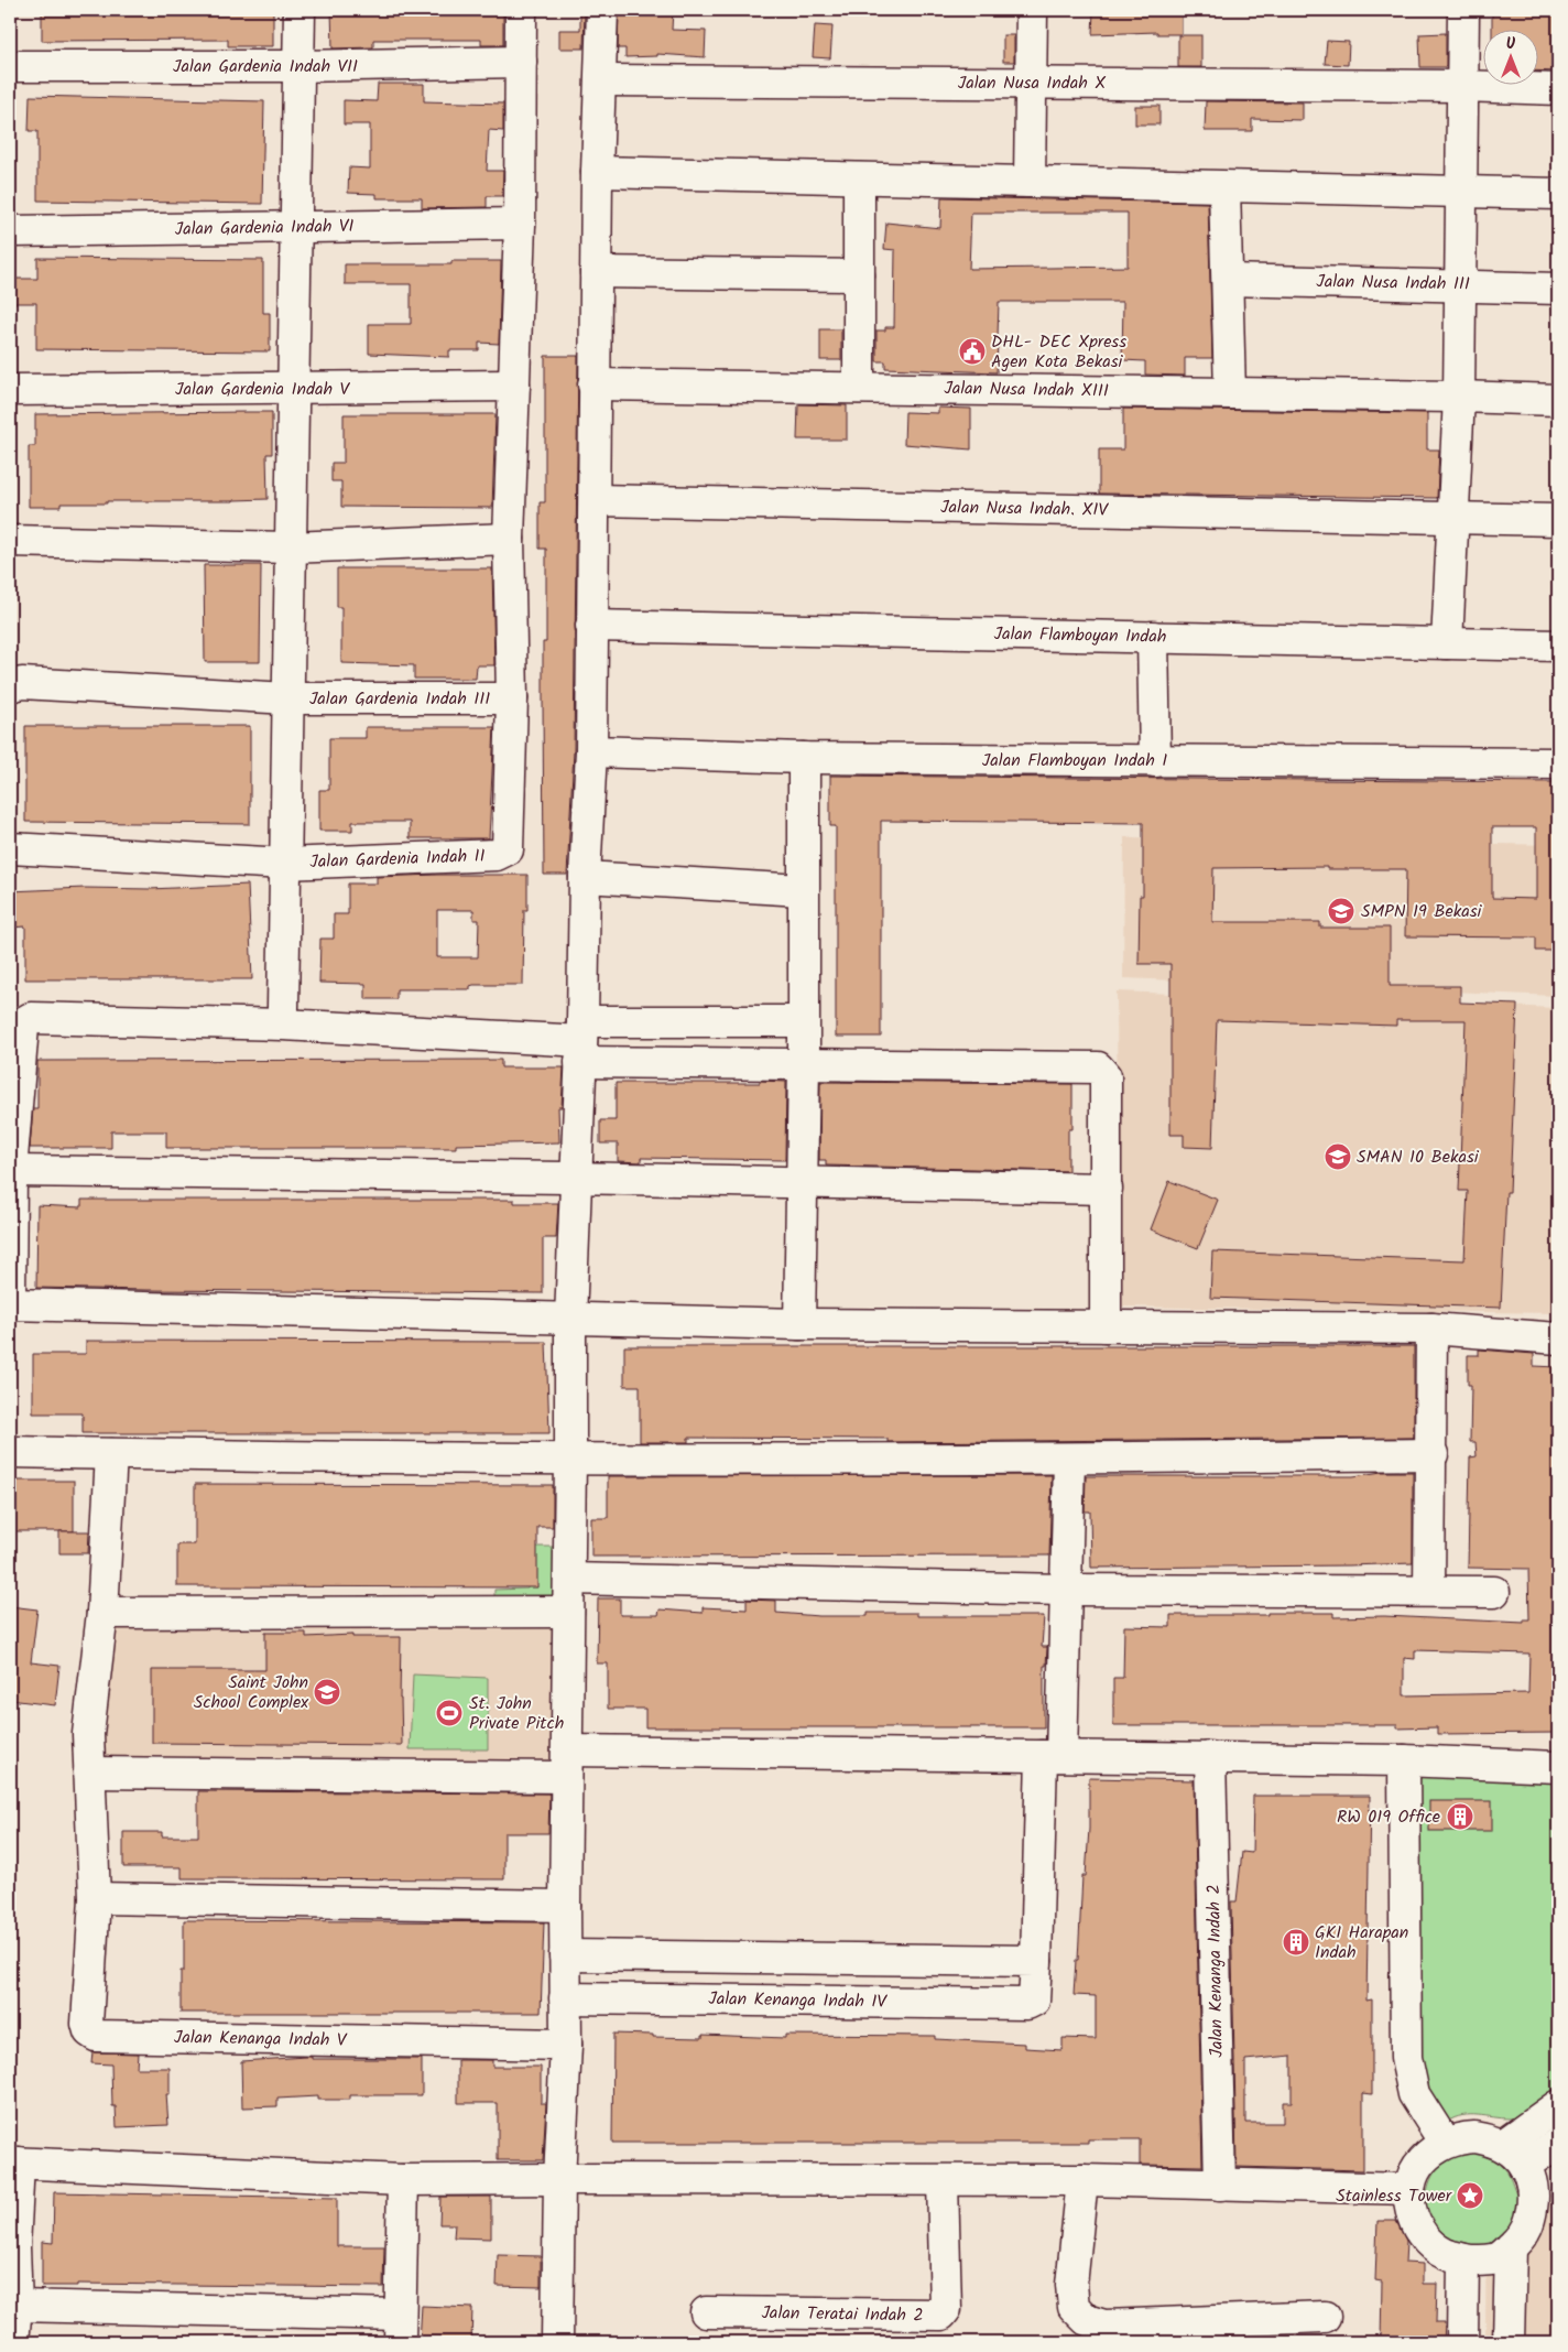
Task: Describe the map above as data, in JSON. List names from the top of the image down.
{
  "streets": {
    "street": [
      "Jalan Gardenia Indah VII",
      "Jalan Nusa Indah X",
      "Jalan Gardenia Indah VI",
      "Jalan Nusa Indah III",
      "Jalan Gardenia Indah V",
      "Jalan Nusa Indah XIII",
      "Jalan Nusa Indah. XIV",
      "Jalan Flamboyan Indah",
      "Jalan Gardenia Indah III",
      "Jalan Flamboyan Indah I",
      "Jalan Gardenia Indah II",
      "Jalan Kenanga Indah 2",
      "Jalan Kenanga Indah IV",
      "Jalan Kenanga Indah V",
      "Jalan Teratai Indah 2"
    ]
  },
  "crossings": [
    ["Jalan Gardenia Indah III", "Jalan Gardenia Indah II"]
  ],
  "places": {
    "public building": ["DHL- DEC Xpress Agen Kota Bekasi"],
    "school or university": ["SMPN 19 Bekasi", "SMAN 10 Bekasi", "Saint John School Complex"],
    "sports": ["St. John Private Pitch"],
    "building": ["RW 019 Office", "GKI Harapan Indah"],
    "place": ["Stainless Tower"]
  },
  "north": "top"
}
